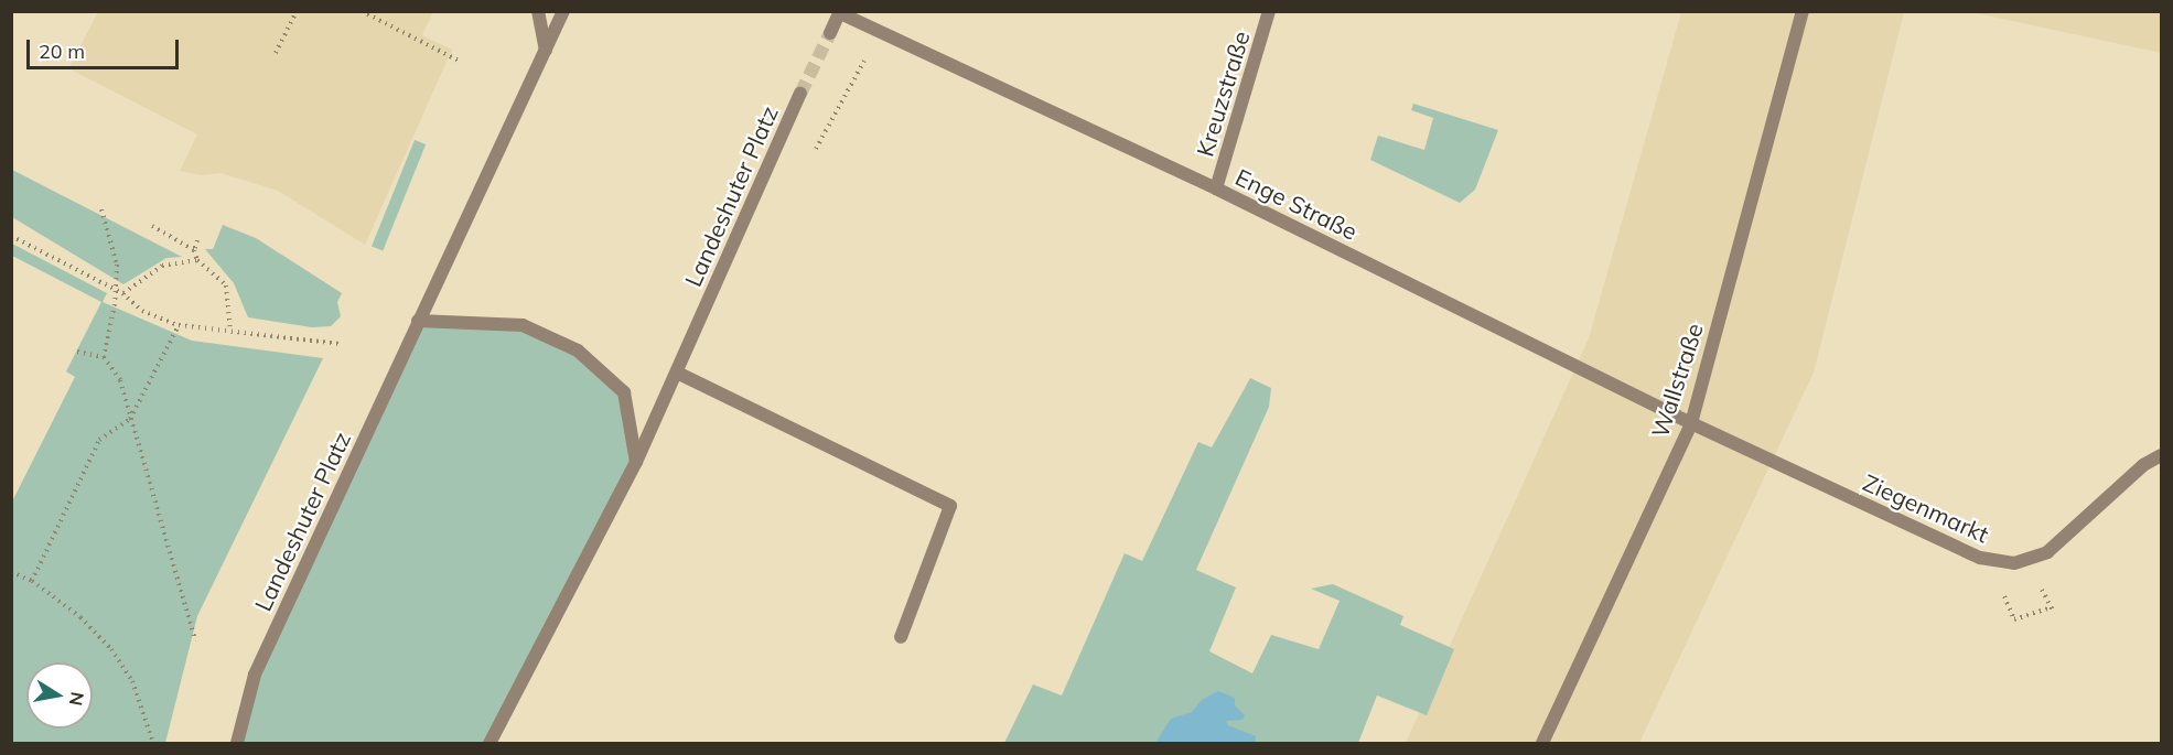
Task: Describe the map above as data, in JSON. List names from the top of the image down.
{
  "streets": {
    "street": [
      "Kreuzstraße",
      "Landeshuter Platz",
      "Enge Straße",
      "Wallstraße",
      "Ziegenmarkt"
    ]
  },
  "crossings": [
    ["Kreuzstraße", "Enge Straße"],
    ["Enge Straße", "Wallstraße"],
    ["Enge Straße", "Ziegenmarkt"],
    ["Wallstraße", "Ziegenmarkt"]
  ],
  "scale_bar": "20 m",
  "north": "right"
}
